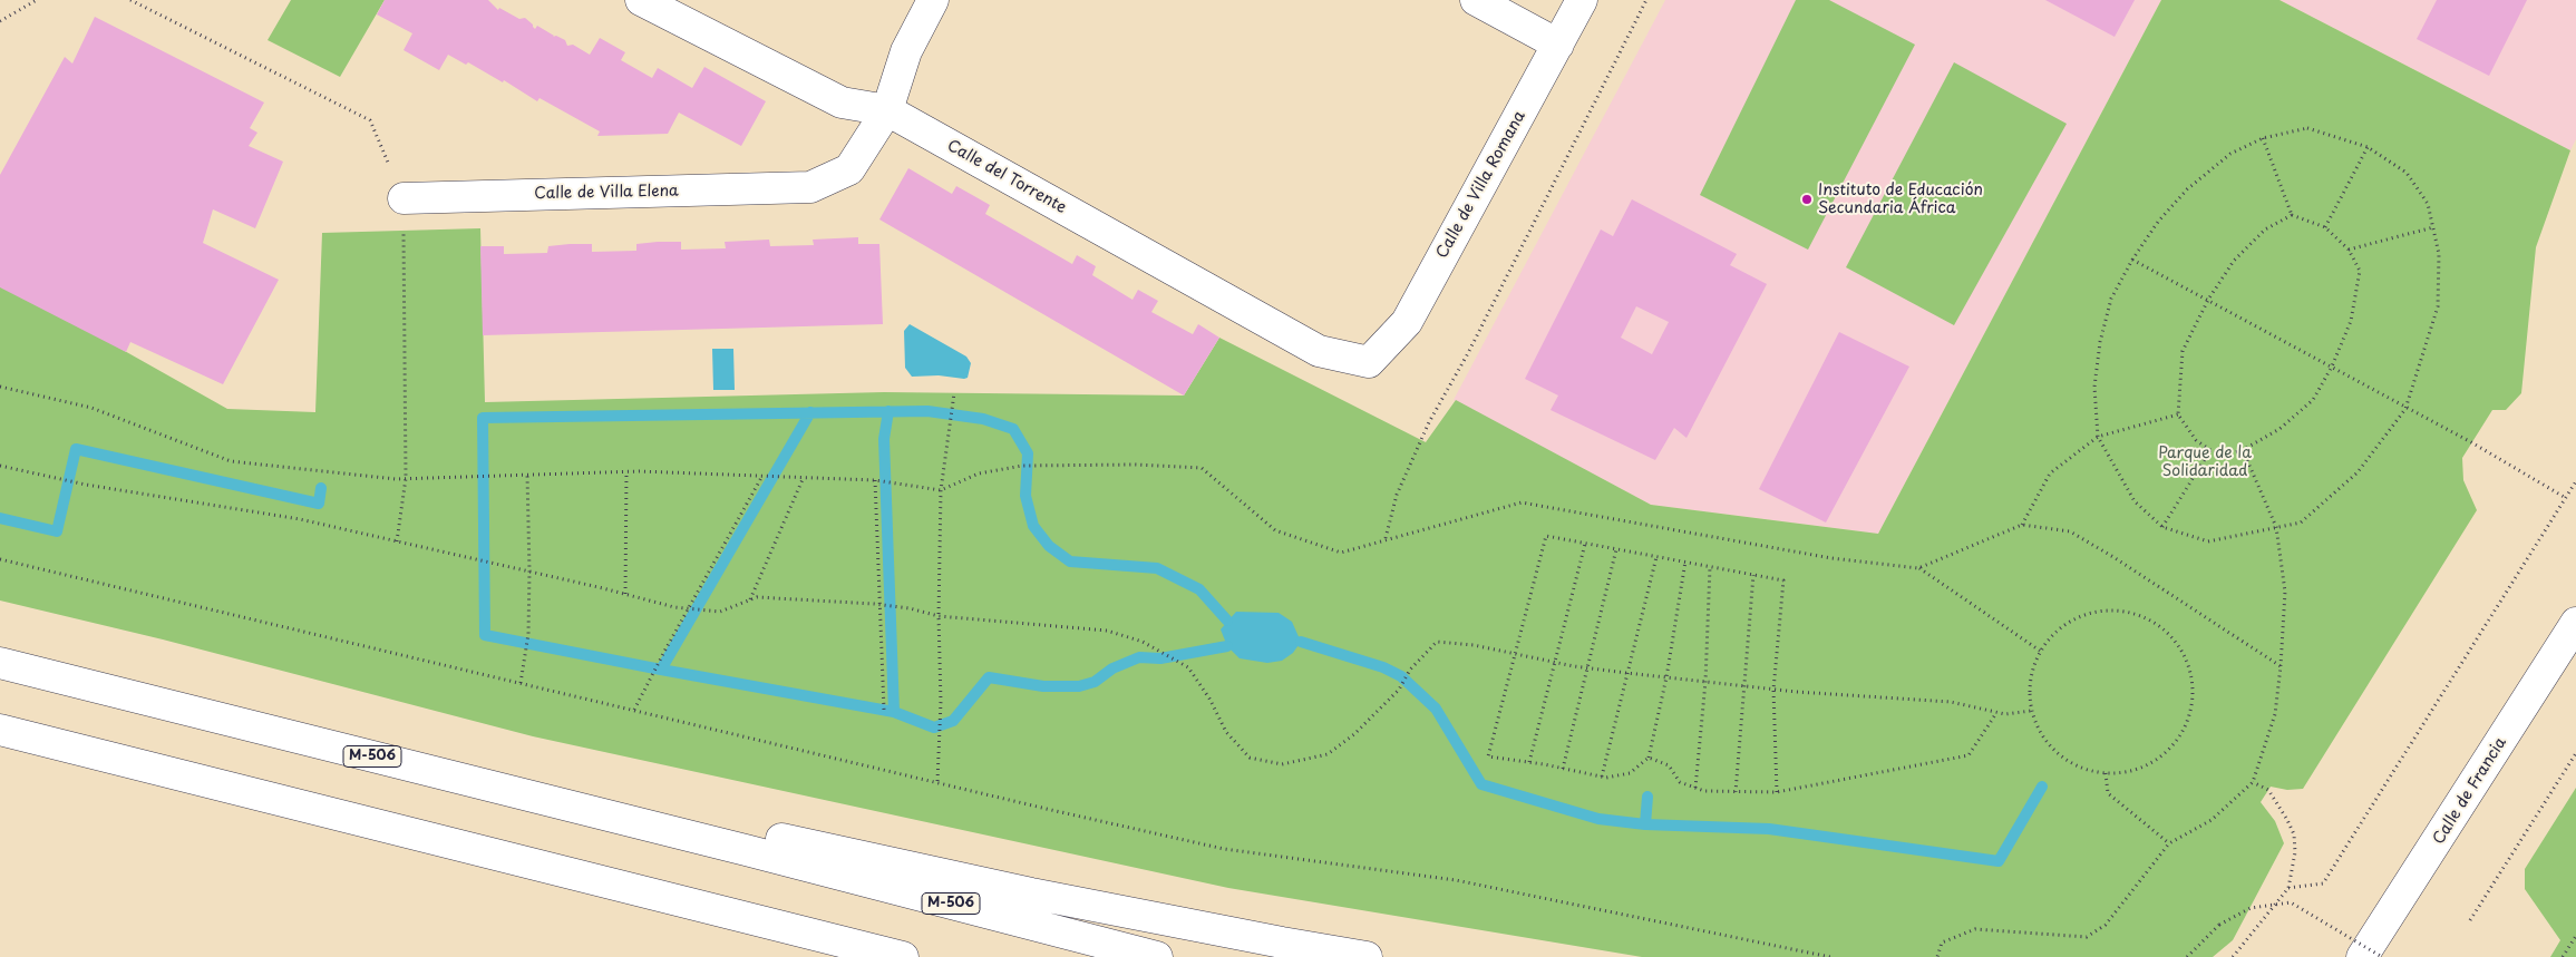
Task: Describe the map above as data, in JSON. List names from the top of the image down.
{
  "streets": {
    "main road": [
      "Calle del Torrente",
      "Calle de Villa Romana",
      "Calle de Villa Elena",
      "M-506",
      "Calle de Francia"
    ]
  },
  "crossings": [
    ["Calle del Torrente", "Calle de Villa Romana"],
    ["Calle del Torrente", "Calle de Villa Elena"]
  ],
  "parks": ["Parque de la Solidaridad"],
  "places": ["Instituto de Educación Secundaria África"]
}
